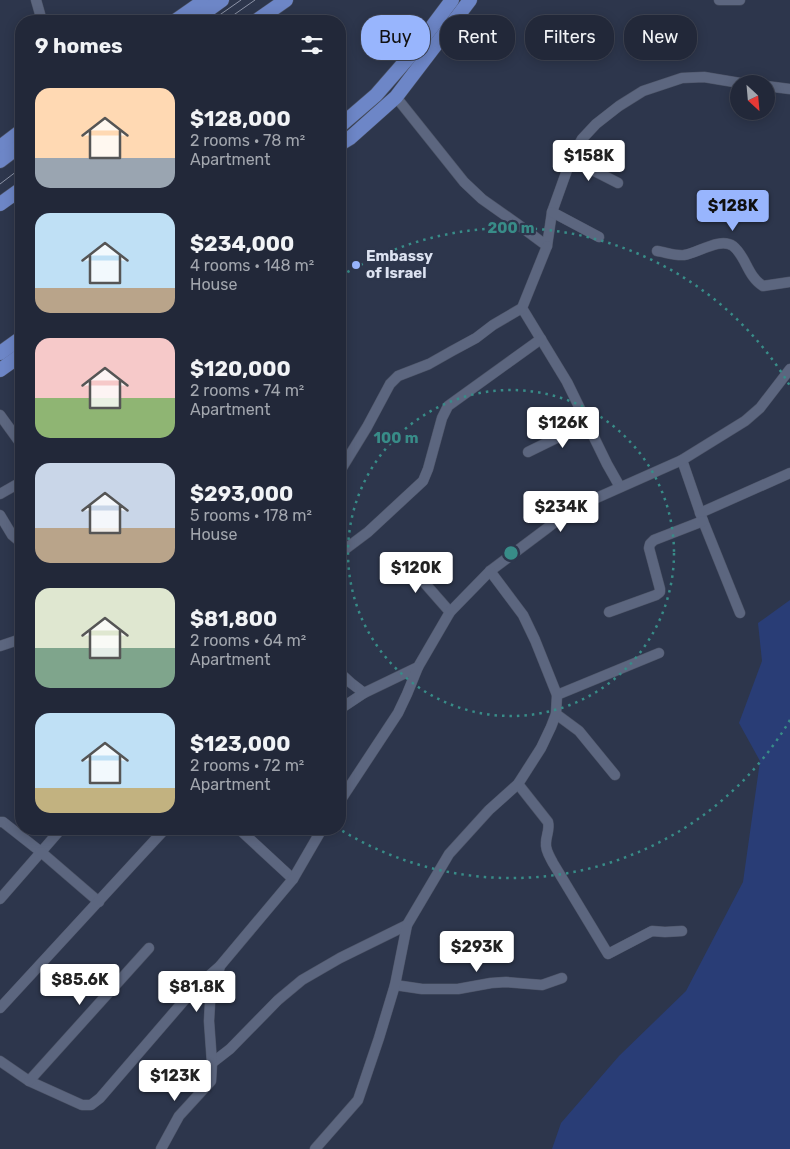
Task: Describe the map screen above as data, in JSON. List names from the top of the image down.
{
  "places": ["Embassy of Israel"],
  "north": "bottom right",
  "page": {
    "chip": [
      "Buy",
      "Rent",
      "Filters",
      "New"
    ],
    "heading": "9 homes",
    "list": [
      {
        "name": "$128,000",
        "note": "2 rooms · 78 m² · Apartment"
      },
      {
        "name": "$234,000",
        "note": "4 rooms · 148 m² · House"
      },
      {
        "name": "$120,000",
        "note": "2 rooms · 74 m² · Apartment"
      },
      {
        "name": "$293,000",
        "note": "5 rooms · 178 m² · House"
      },
      {
        "name": "$81,800",
        "note": "2 rooms · 64 m² · Apartment"
      },
      {
        "name": "$123,000",
        "note": "2 rooms · 72 m² · Apartment"
      }
    ],
    "price": [
      "$158K",
      "$128K",
      "$126K",
      "$234K",
      "$120K",
      "$293K",
      "$85.6K",
      "$81.8K",
      "$123K"
    ]
  },
  "rings": ["200 m", "100 m"]
}
